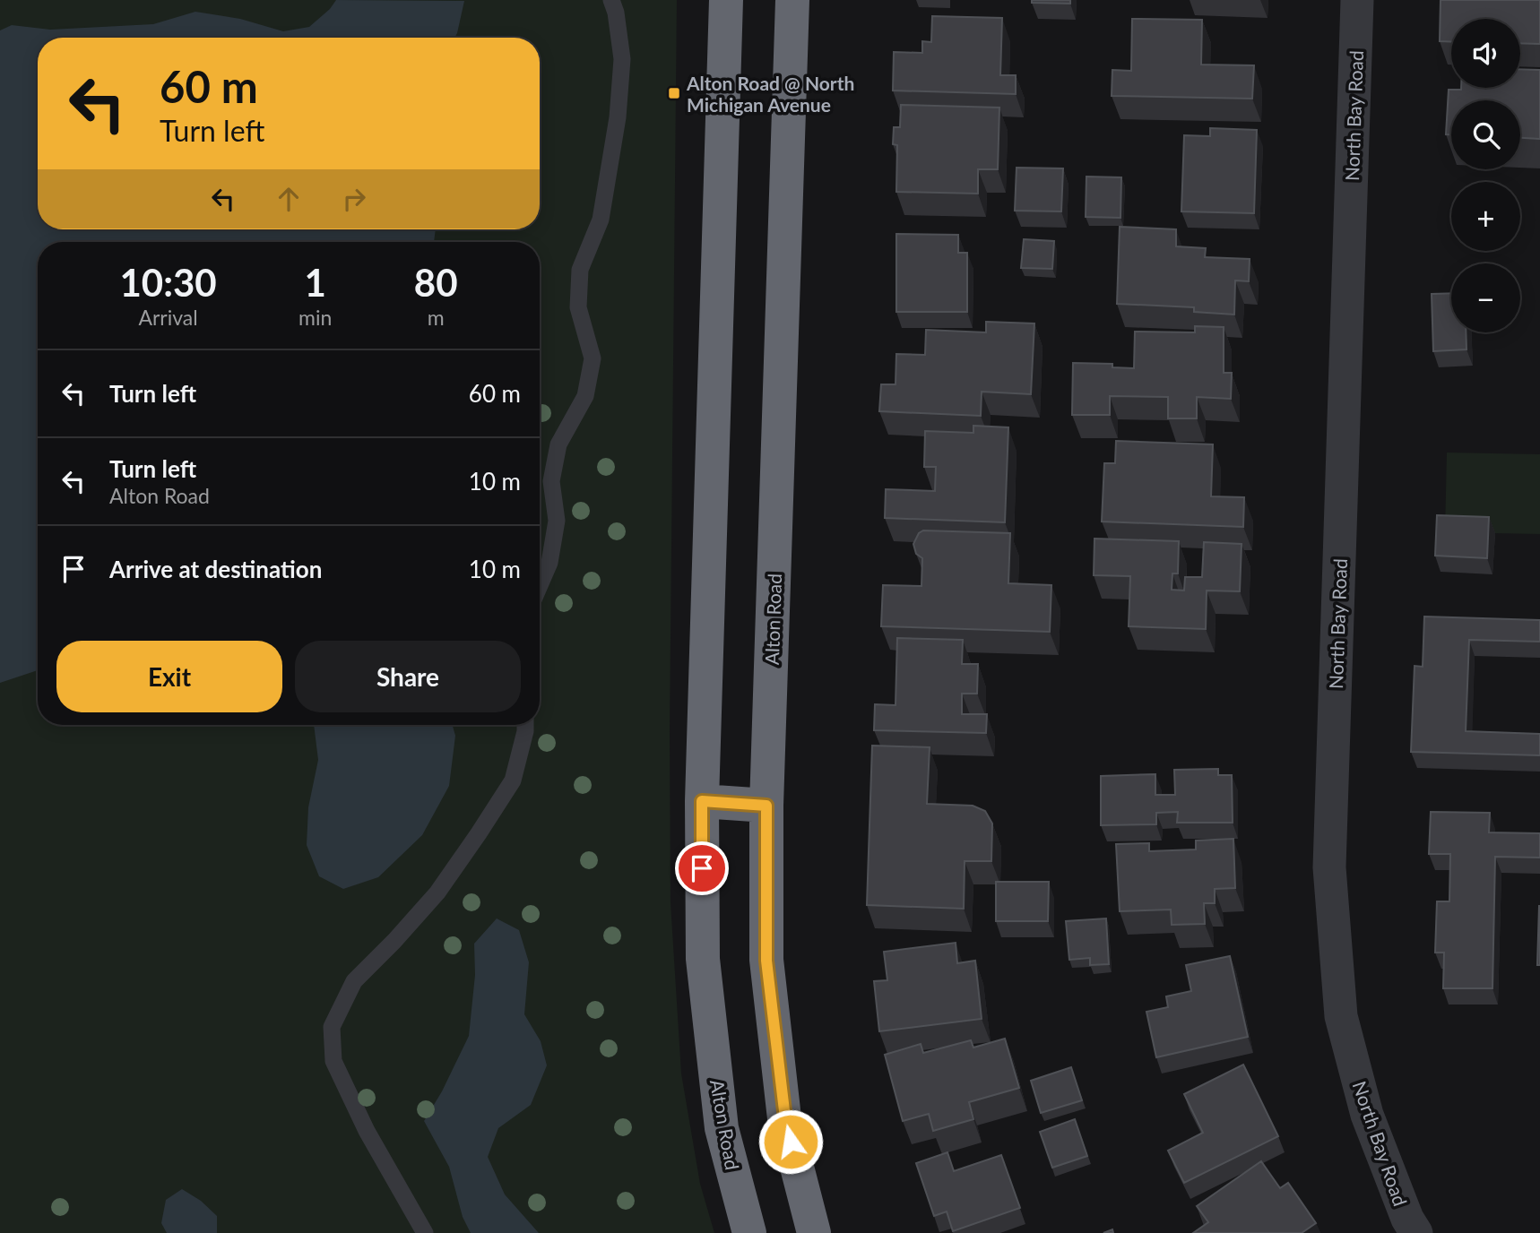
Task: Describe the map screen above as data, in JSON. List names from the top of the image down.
{
  "streets": {
    "highway": ["Alton Road"],
    "street": ["North Bay Road"]
  },
  "places": {
    "transit": ["Alton Road @ North Michigan Avenue"]
  },
  "page": {
    "map_buttons": ["+", "−"],
    "turn": ["60 m", "Turn left"],
    "eta": [
      "10:30",
      "Arrival",
      "1",
      "min",
      "80",
      "m"
    ],
    "list": [
      {
        "name": "Turn left",
        "value": "60 m"
      },
      {
        "name": "Turn left",
        "note": "Alton Road",
        "value": "10 m"
      },
      {
        "name": "Arrive at destination",
        "value": "10 m"
      }
    ],
    "buttons": ["Exit", "Share"]
  }
}
